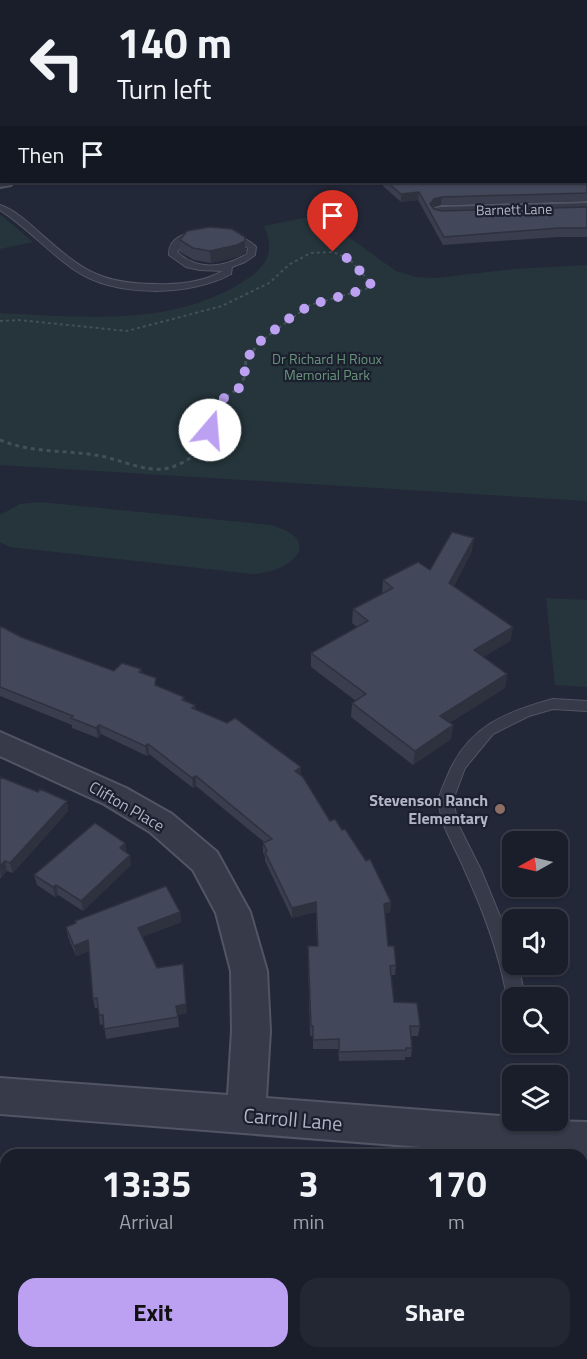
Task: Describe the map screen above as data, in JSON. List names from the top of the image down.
{
  "streets": {
    "street": ["Barnett Lane", "Clifton Place", "Carroll Lane"]
  },
  "crossings": [
    ["Clifton Place", "Carroll Lane"]
  ],
  "parks": ["Dr Richard H Rioux Memorial Park"],
  "places": ["Stevenson Ranch Elementary"],
  "north": "left",
  "page": {
    "turn": ["140 m", "Turn left"],
    "then": "Then",
    "eta": [
      "13:35",
      "Arrival",
      "3",
      "min",
      "170",
      "m"
    ],
    "buttons": ["Exit", "Share"]
  }
}
